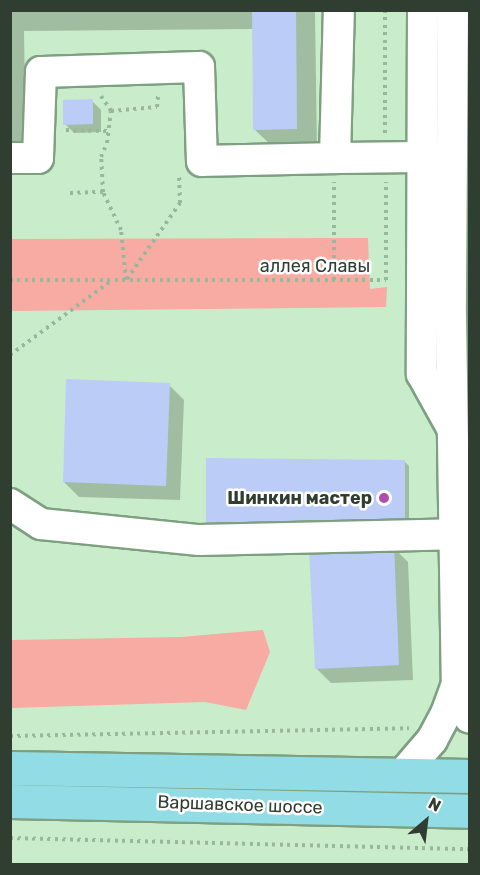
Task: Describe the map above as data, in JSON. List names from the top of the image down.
{
  "streets": {
    "main road": ["Варшавское шоссе"],
    "path": ["аллея Славы"]
  },
  "places": ["Шинкин мастер"],
  "north": "top right"
}
